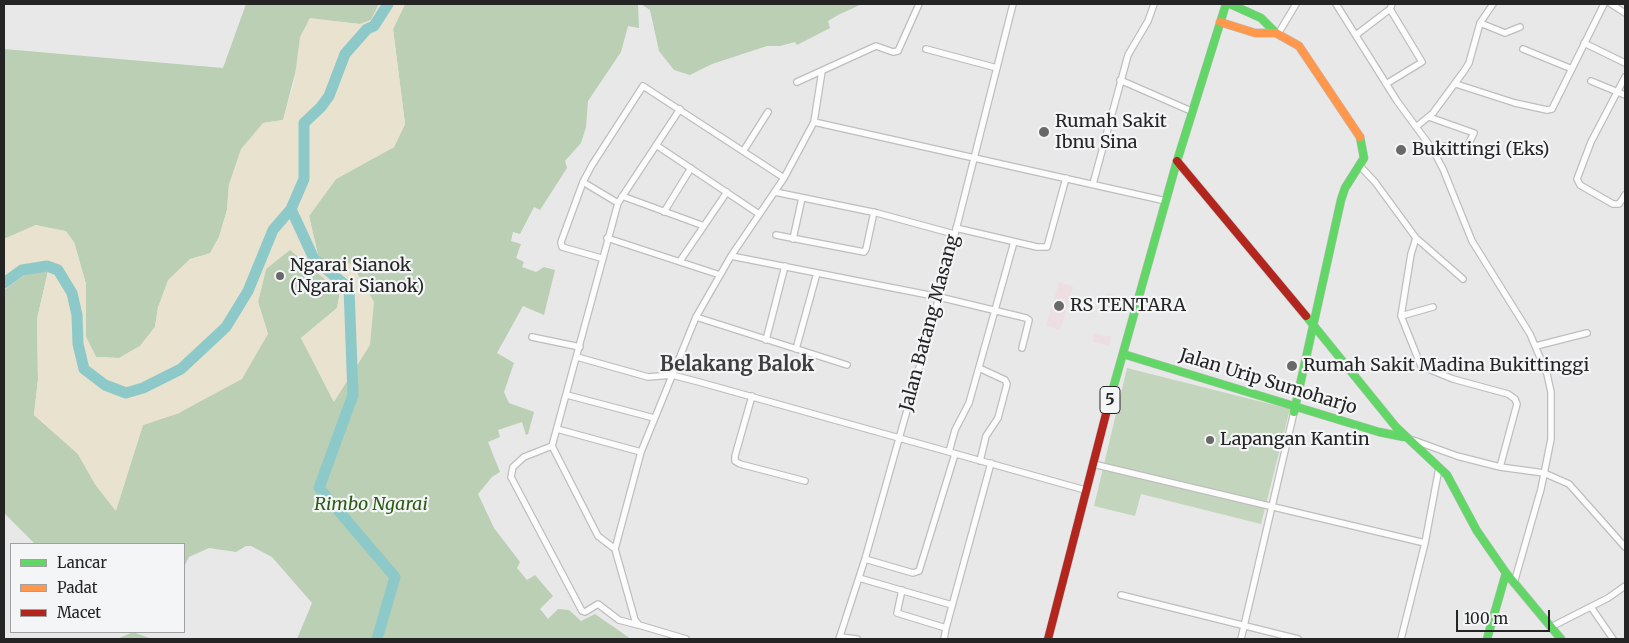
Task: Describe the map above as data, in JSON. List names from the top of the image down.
{
  "streets": {
    "main road": ["Jalan Urip Sumoharjo", "5"],
    "street": ["Jalan Batang Masang"]
  },
  "crossings": [
    ["Jalan Urip Sumoharjo", "5"]
  ],
  "districts": ["Belakang Balok"],
  "parks": ["Rimbo Ngarai"],
  "places": [
    "Rumah Sakit Ibnu Sina",
    "Bukittingi (Eks)",
    "Ngarai Sianok (Ngarai Sianok)",
    "RS TENTARA",
    "Rumah Sakit Madina Bukittinggi",
    "Lapangan Kantin"
  ],
  "legend": ["Lancar", "Padat", "Macet"],
  "scale_bar": "100 m"
}
